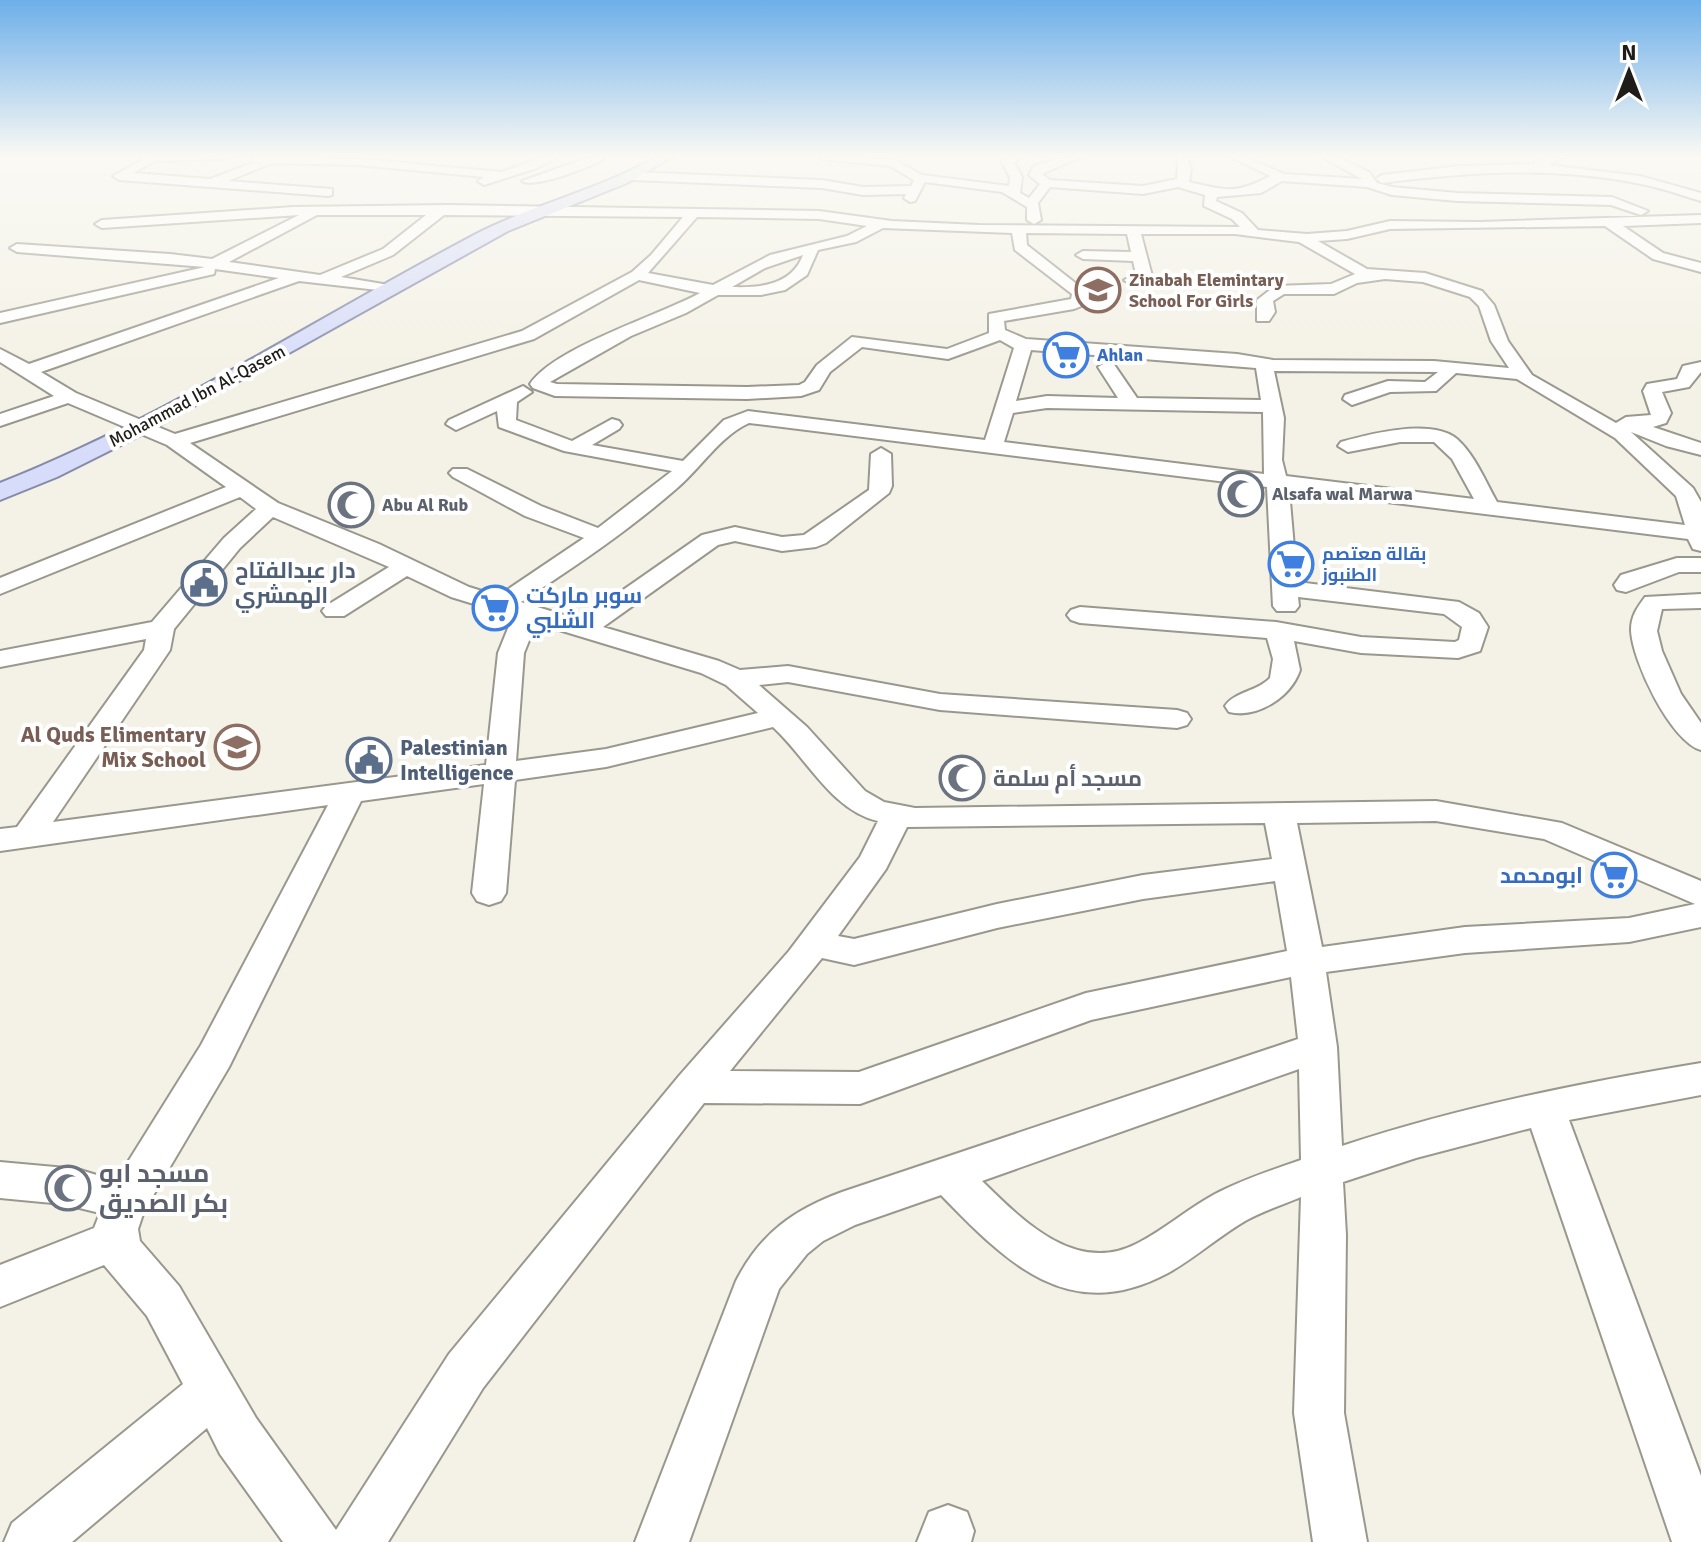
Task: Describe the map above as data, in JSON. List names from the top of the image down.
{
  "streets": {
    "main road": ["Mohammad Ibn Al-Qasem"]
  },
  "places": {
    "school or university": ["Zinabah Elemintary School For Girls", "Al Quds Elimentary Mix School"],
    "supermarket": [
      "Ahlan",
      "بقالة معتصم الطنبوز",
      "سوبر ماركت الشلبي",
      "ابومحمد"
    ],
    "mosque": [
      "Alsafa wal Marwa",
      "Abu Al Rub",
      "مسجد أم سلمة",
      "مسجد ابو بكر الصديق"
    ],
    "public building": ["دار عبدالفتاح الهمشري", "Palestinian Intelligence"]
  },
  "north": "top"
}
